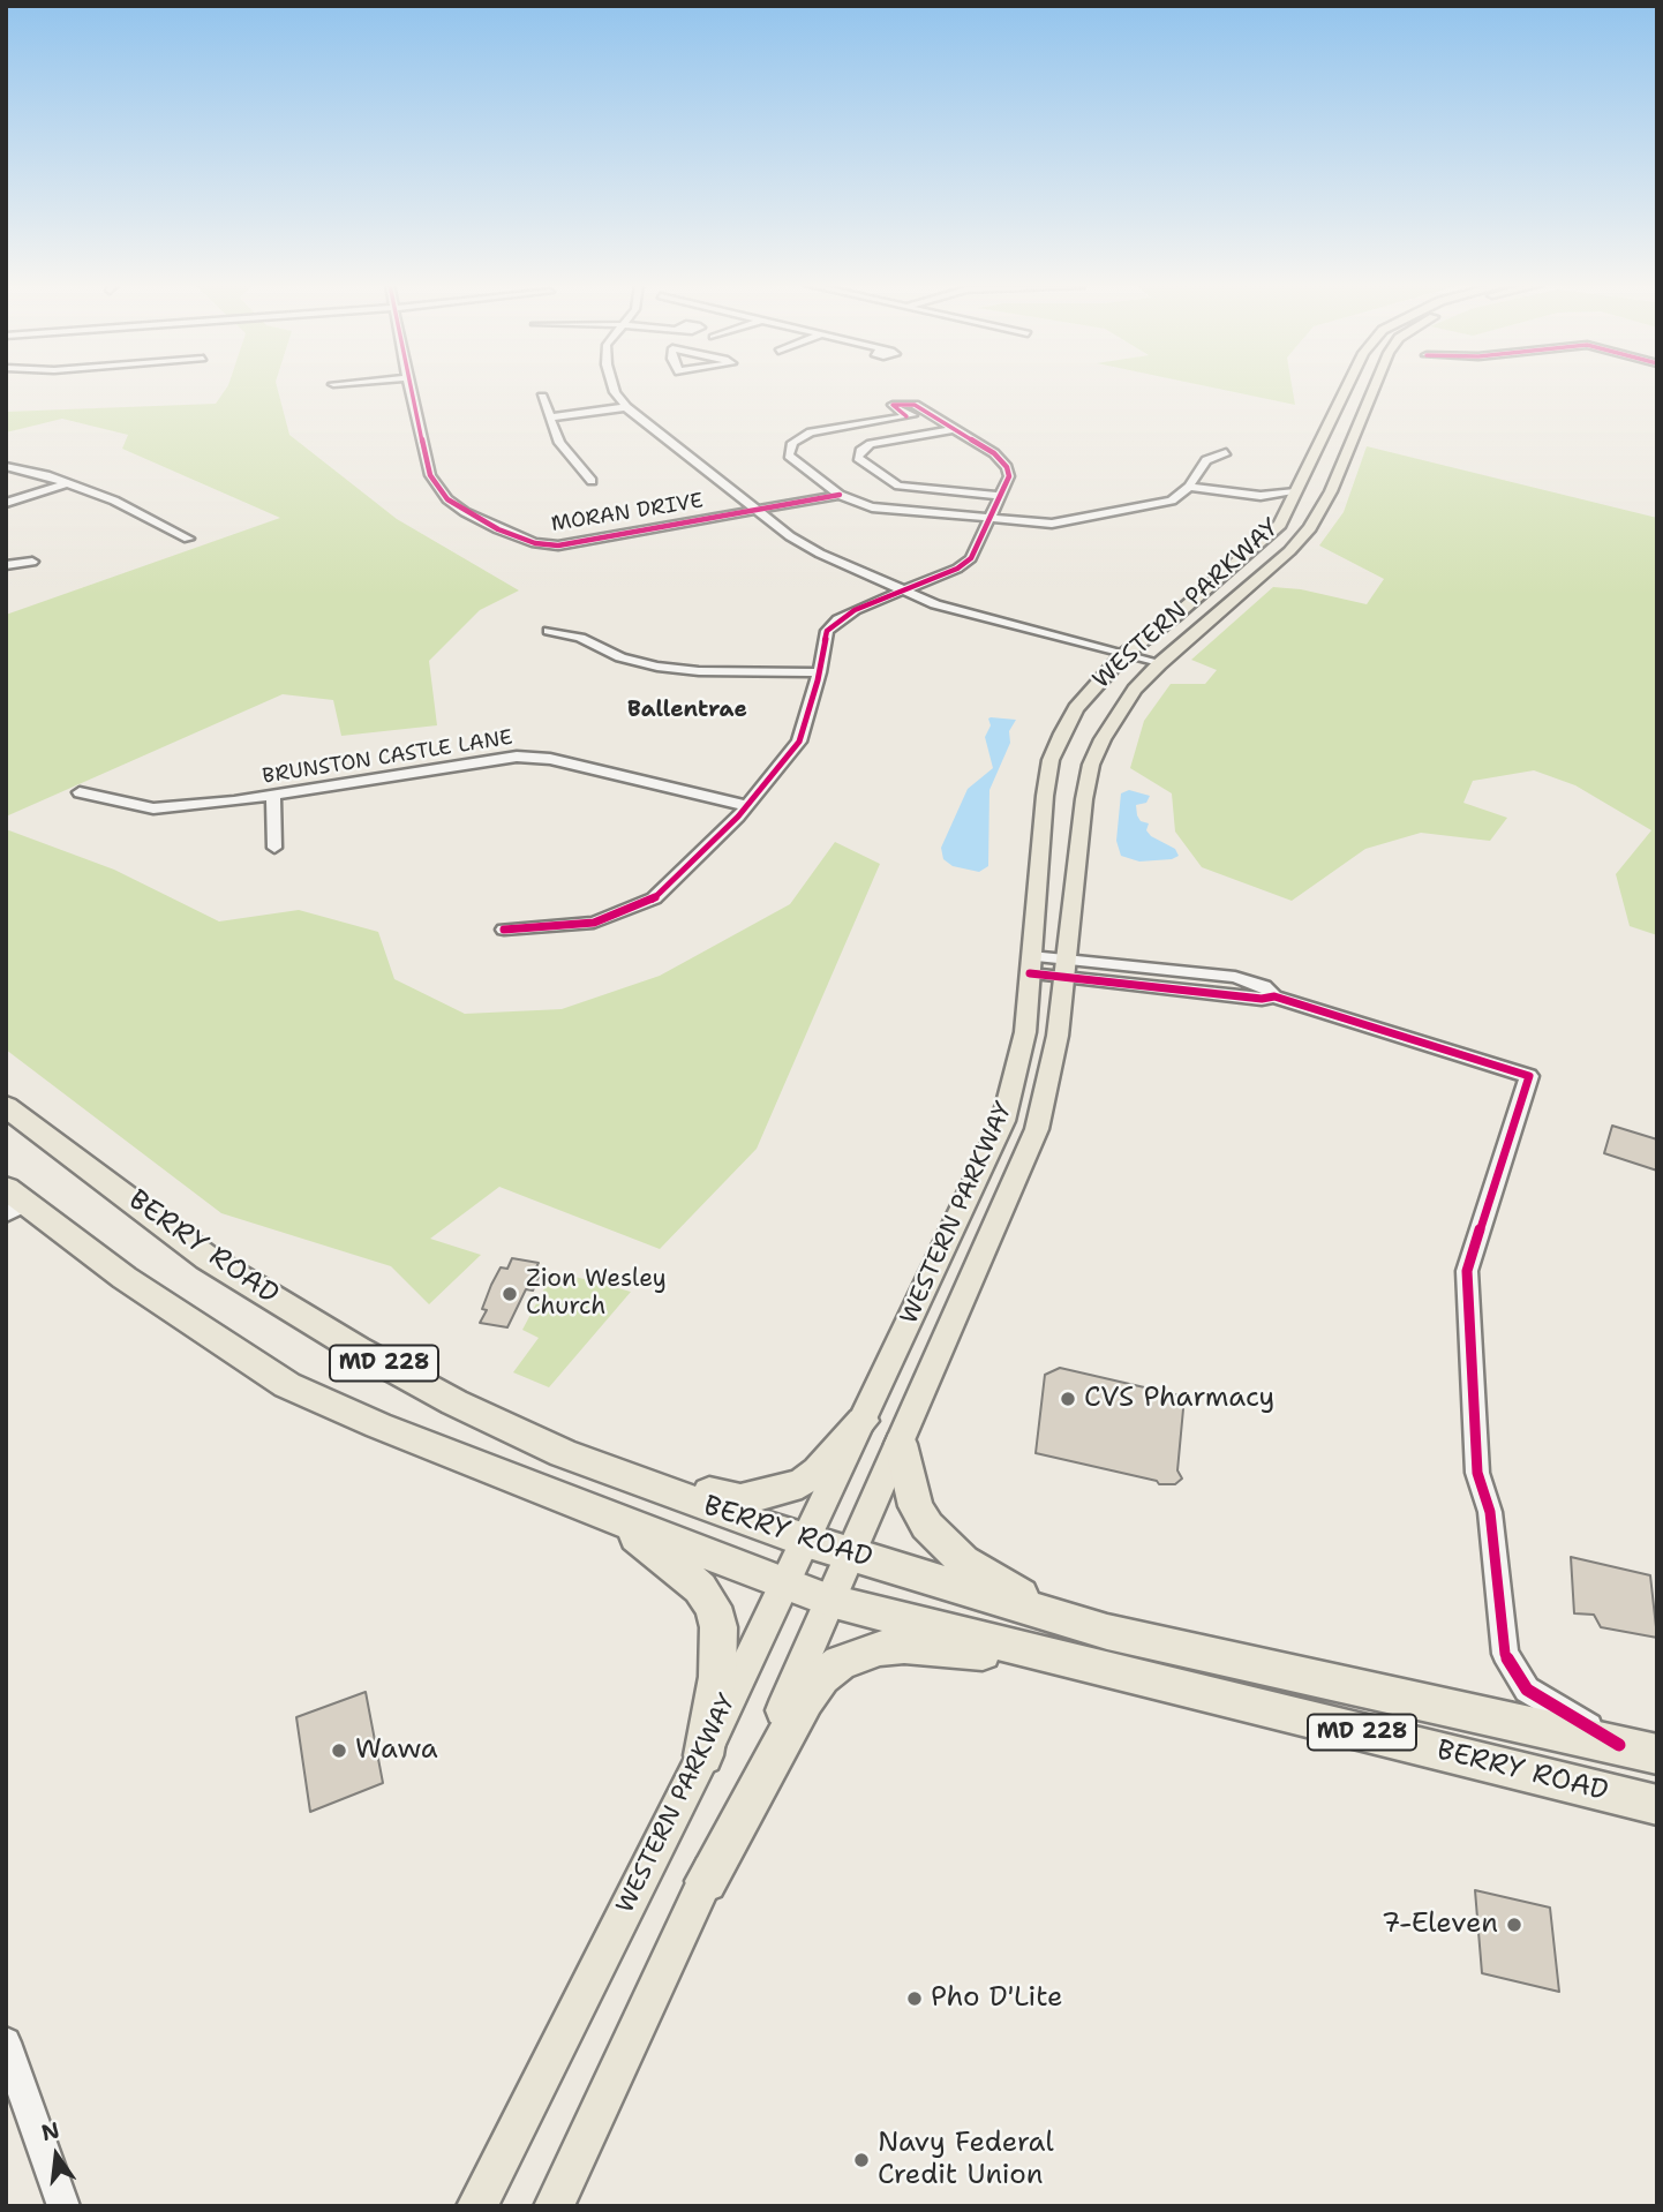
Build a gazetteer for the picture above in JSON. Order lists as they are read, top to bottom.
{
  "streets": {
    "highway": ["BERRY ROAD", "MD 228"],
    "main road": ["WESTERN PARKWAY"],
    "street": ["MORAN DRIVE", "BRUNSTON CASTLE LANE"]
  },
  "crossings": [
    ["WESTERN PARKWAY", "BERRY ROAD"]
  ],
  "districts": ["Ballentrae"],
  "places": [
    "Zion Wesley Church",
    "CVS Pharmacy",
    "Wawa",
    "7-Eleven",
    "Pho D'Lite",
    "Navy Federal Credit Union"
  ],
  "north": "top"
}
